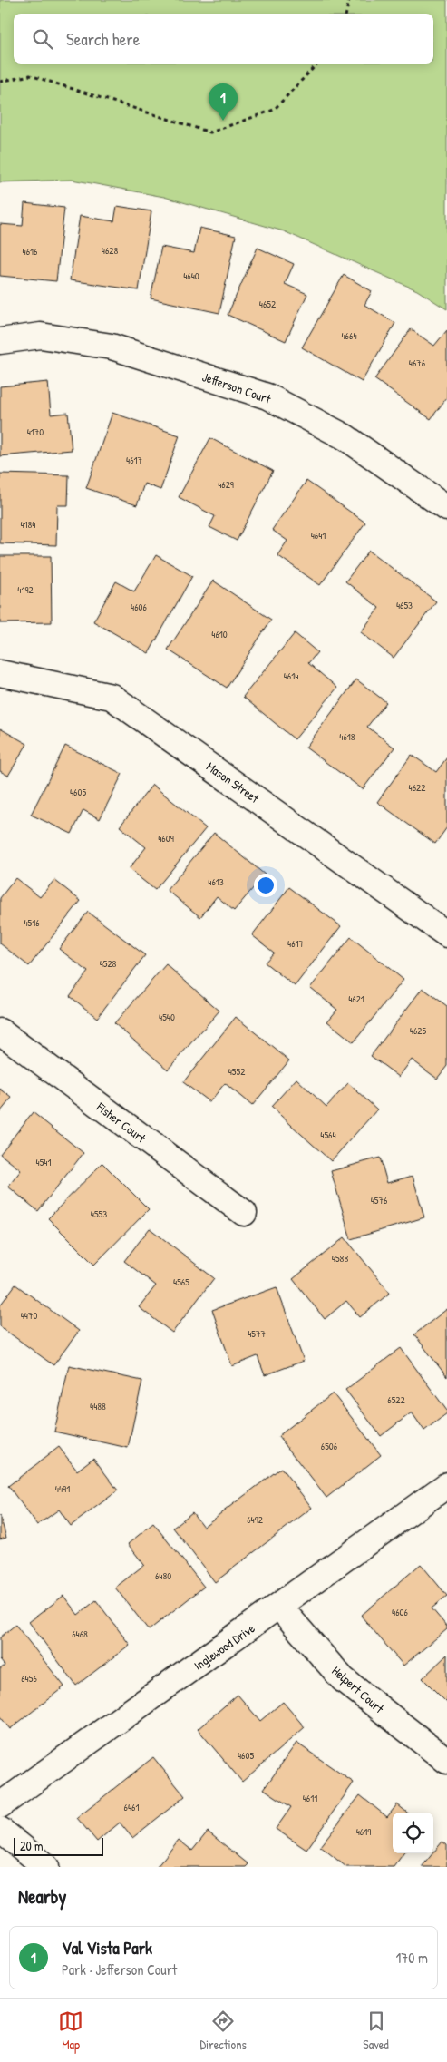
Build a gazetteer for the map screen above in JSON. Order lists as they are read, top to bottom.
{
  "streets": {
    "street": [
      "Jefferson Court",
      "Mason Street",
      "Fisher Court",
      "Inglewood Drive",
      "Helpert Court"
    ]
  },
  "crossings": [
    ["Inglewood Drive", "Helpert Court"]
  ],
  "house_numbers": [
    "4628",
    "4616",
    "4640",
    "4652",
    "4664",
    "4676",
    "4170",
    "4617",
    "4629",
    "4184",
    "4641",
    "4192",
    "4653",
    "4606",
    "4610",
    "4614",
    "4618",
    "4622",
    "4605",
    "4609",
    "4613",
    "4516",
    "4617",
    "4528",
    "4621",
    "4540",
    "4625",
    "4552",
    "4564",
    "4541",
    "4576",
    "4553",
    "4588",
    "4565",
    "4470",
    "4577",
    "6522",
    "4488",
    "6506",
    "4491",
    "6492",
    "6480",
    "4606",
    "6468",
    "6456",
    "4605",
    "4611",
    "6461",
    "4619"
  ],
  "scale_bar": "20 m",
  "page": {
    "search": "Search here",
    "pins": "1",
    "scale": "20 m",
    "heading": "Nearby",
    "list": [
      {
        "mark": "1",
        "name": "Val Vista Park",
        "note": "Park · Jefferson Court",
        "value": "170 m"
      }
    ],
    "nav": ["Map", "Directions", "Saved"]
  }
}
